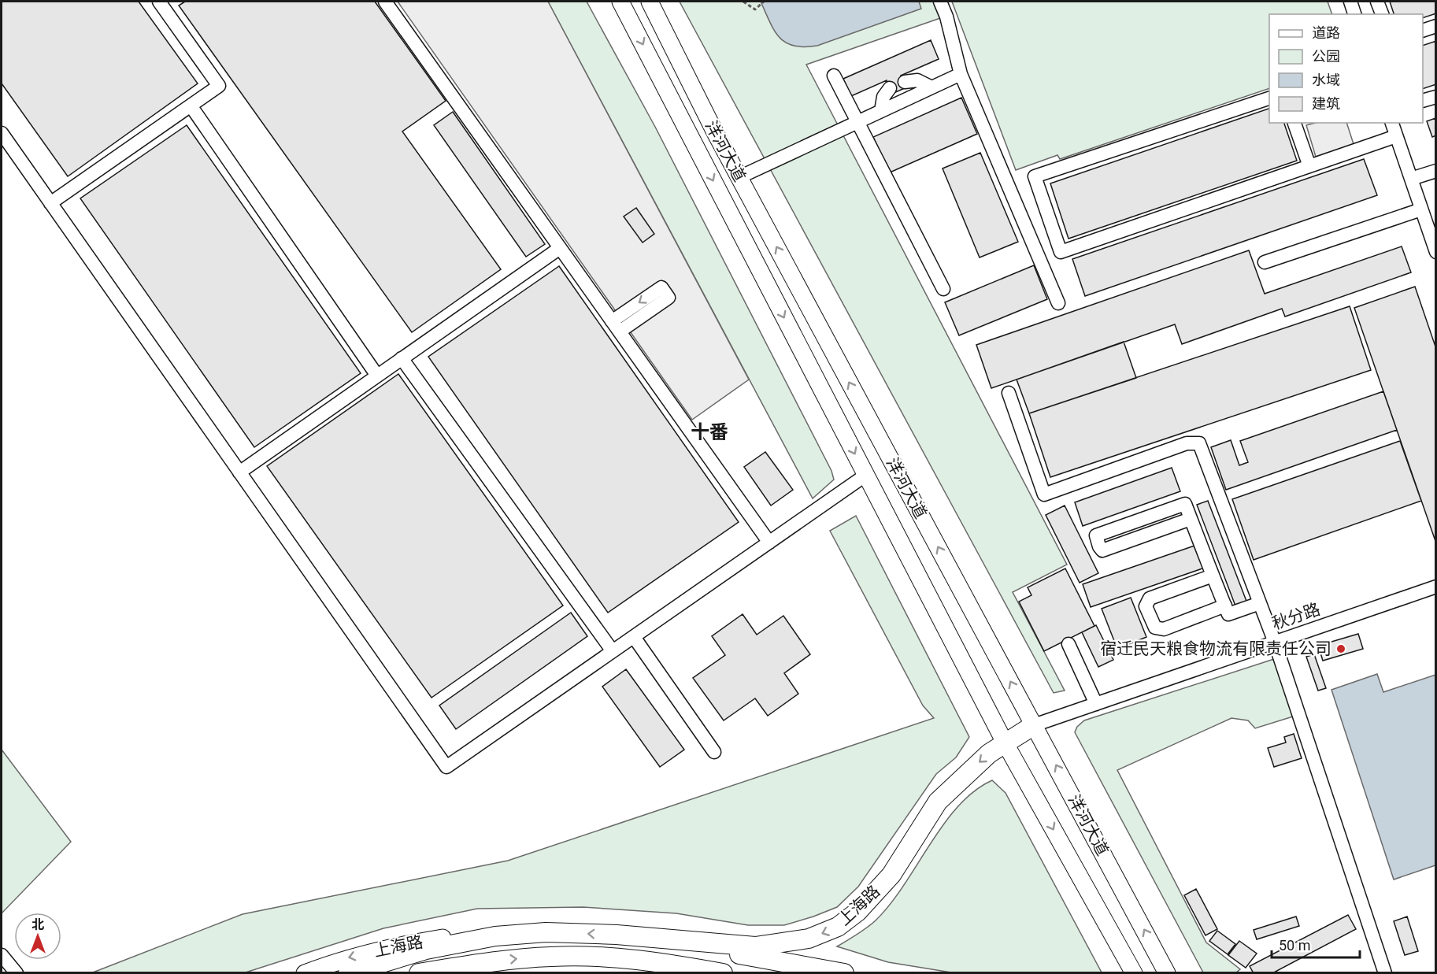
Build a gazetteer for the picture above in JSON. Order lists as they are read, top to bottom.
{
  "streets": {
    "highway": ["上海路"],
    "main road": ["洋河大道"],
    "street": ["秋分路"]
  },
  "crossings": [
    ["洋河大道", "秋分路"],
    ["洋河大道", "上海路"],
    ["秋分路", "上海路"]
  ],
  "districts": ["十番"],
  "places": ["宿迁民天粮食物流有限责任公司"],
  "legend": [
    "道路",
    "公园",
    "水域",
    "建筑"
  ],
  "scale_bar": "50 m",
  "north": "top"
}
